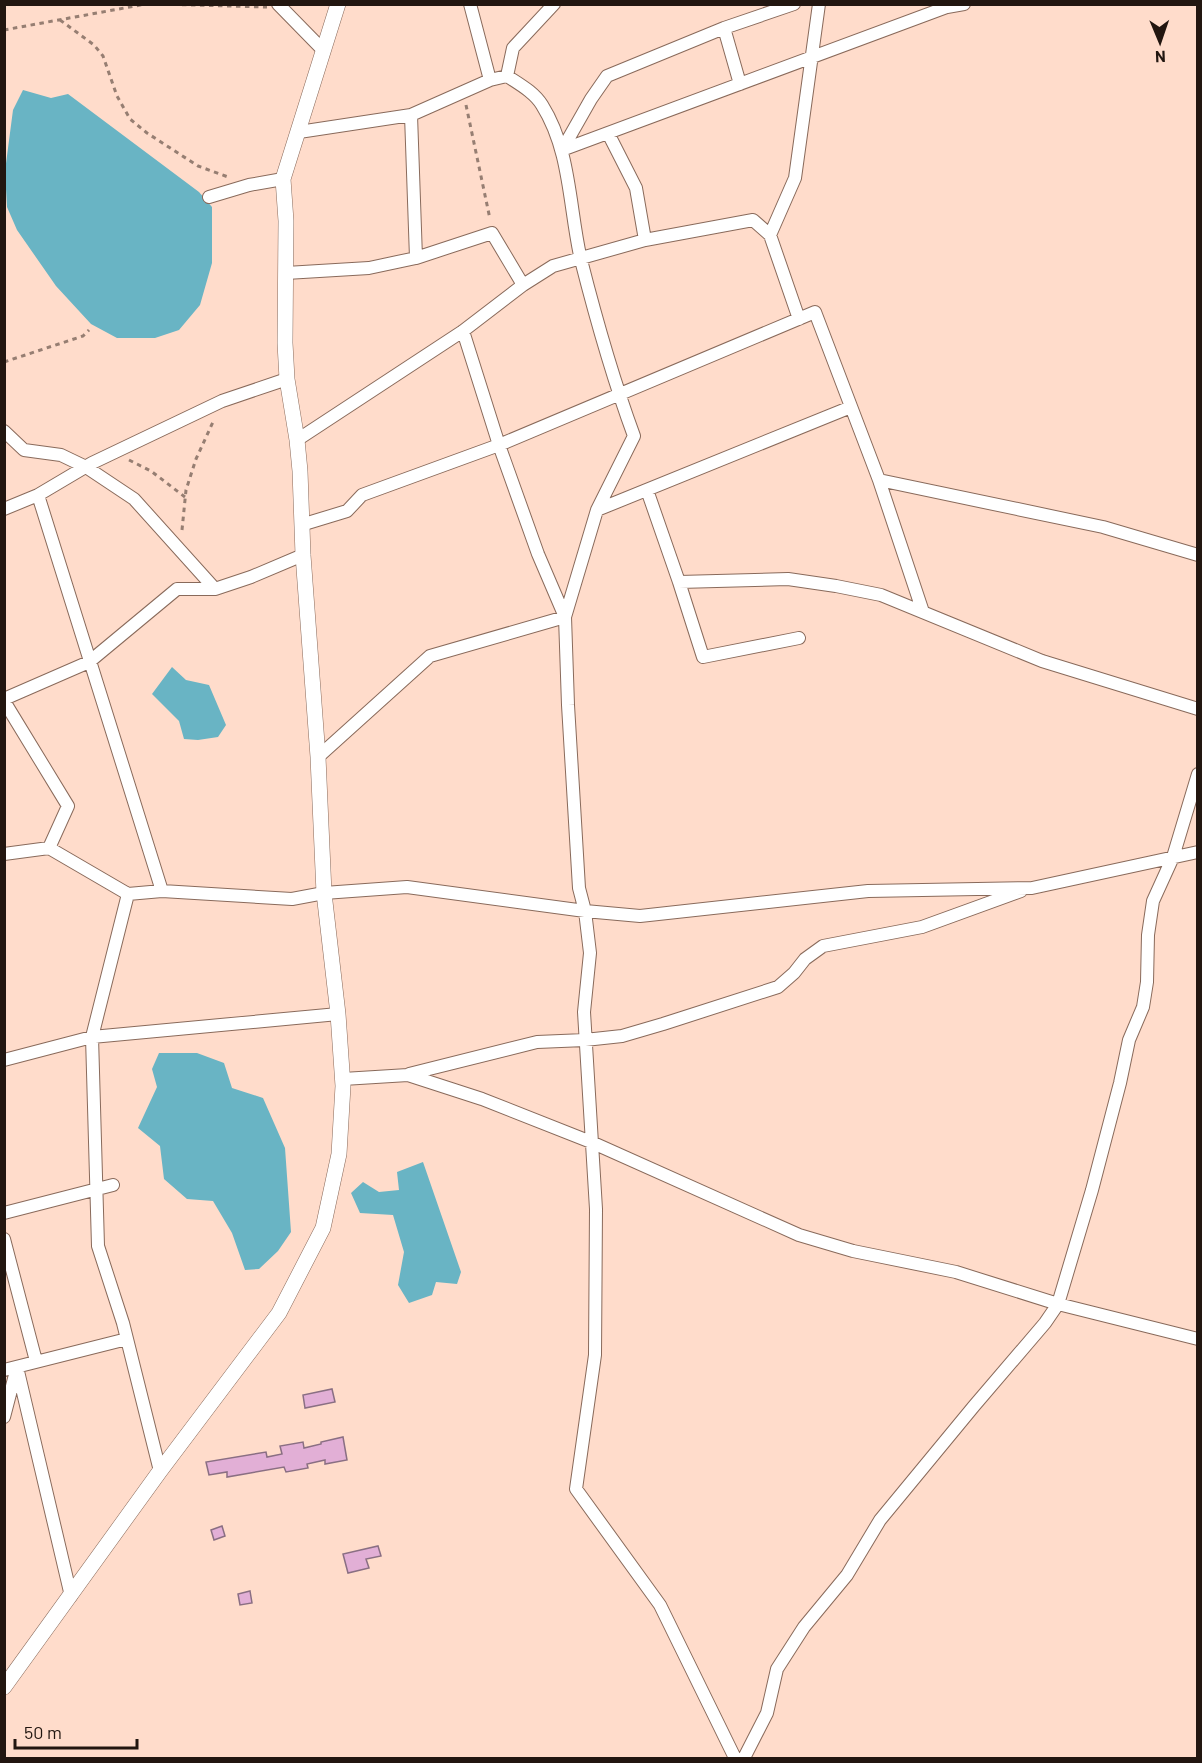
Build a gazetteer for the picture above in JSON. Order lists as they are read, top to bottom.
{
  "scale_bar": "50 m",
  "north": "bottom"
}
